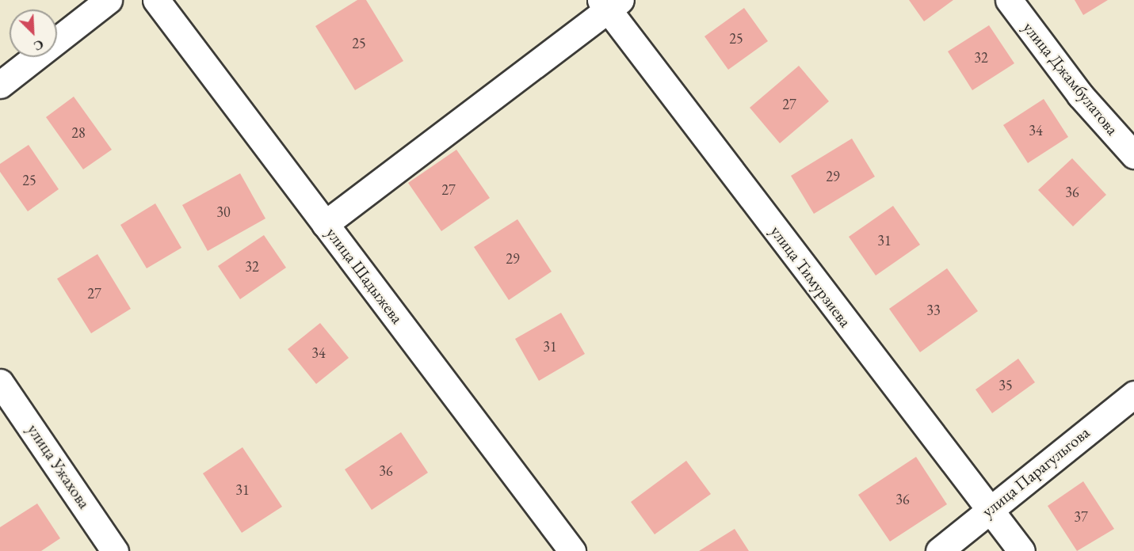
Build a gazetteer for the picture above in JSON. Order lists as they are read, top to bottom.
{
  "streets": {
    "street": [
      "улица Джамбулатова",
      "улица Шадыжева",
      "улица Тимурзиева",
      "улица Ужахова",
      "улица Парагульгова"
    ]
  },
  "crossings": [
    ["улица Тимурзиева", "улица Парагульгова"]
  ],
  "house_numbers": [
    "25",
    "25",
    "32",
    "27",
    "34",
    "28",
    "29",
    "25",
    "27",
    "36",
    "30",
    "31",
    "29",
    "32",
    "27",
    "33",
    "31",
    "34",
    "35",
    "36",
    "31",
    "36",
    "37"
  ],
  "north": "bottom right"
}
